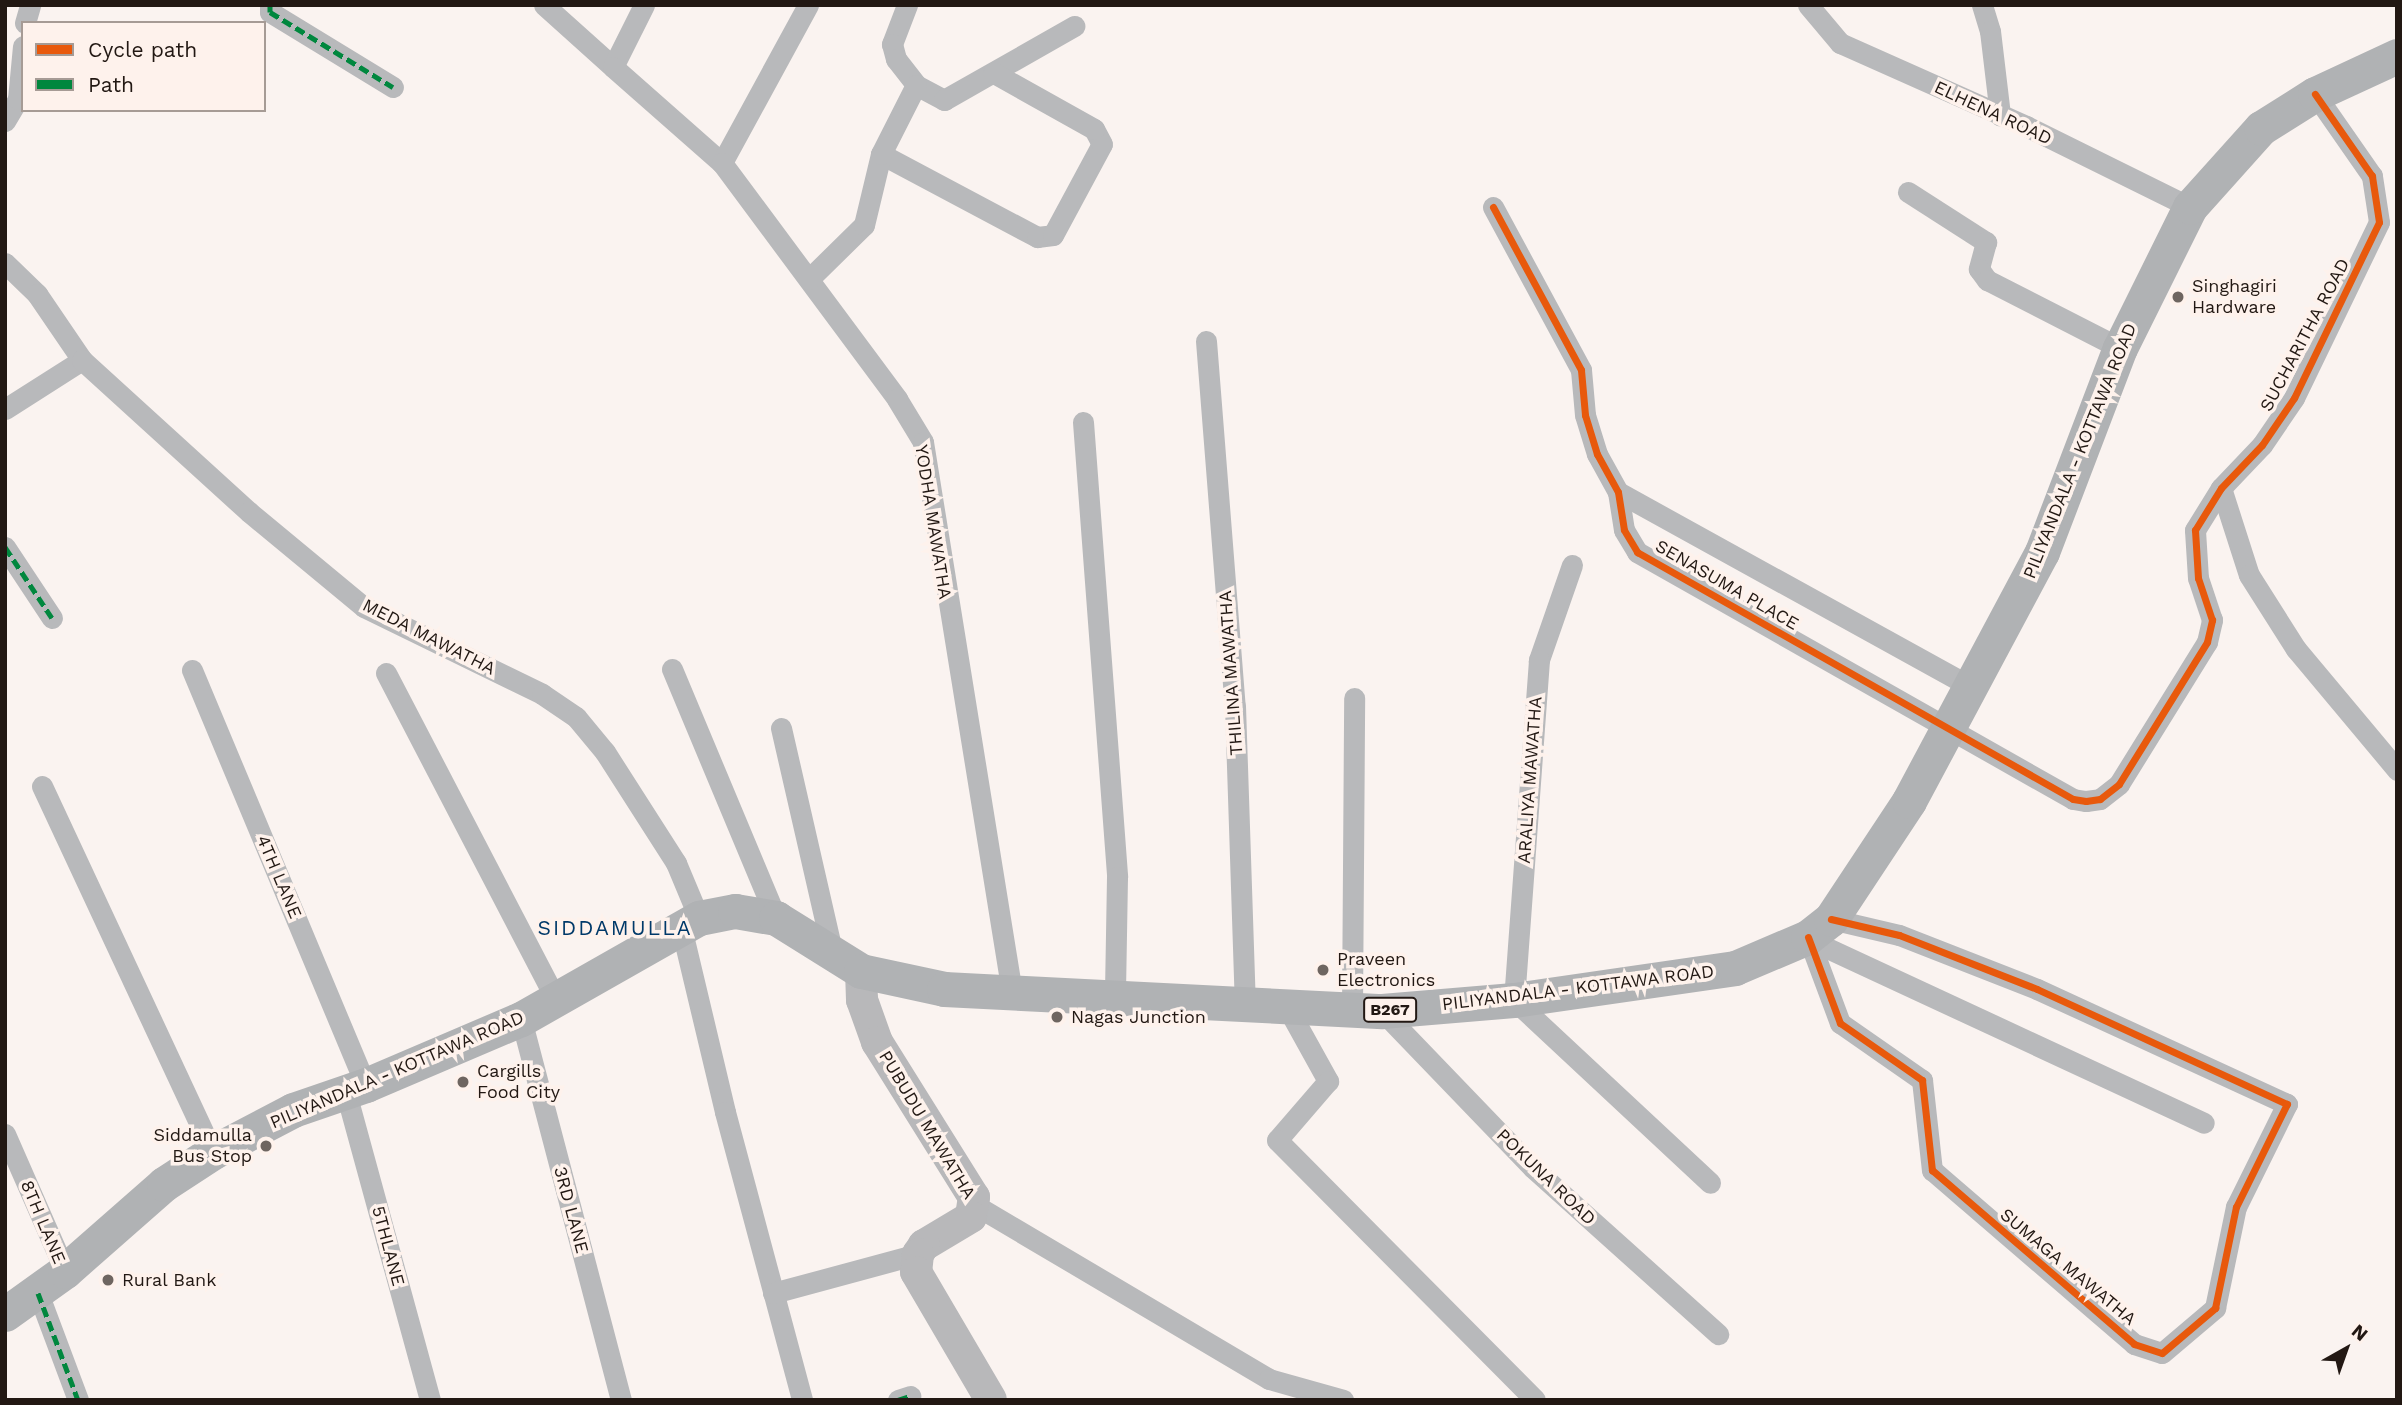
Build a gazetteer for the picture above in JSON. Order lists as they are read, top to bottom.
{
  "streets": {
    "main road": ["PILIYANDALA - KOTTAWA ROAD", "B267"],
    "street": [
      "ELHENA ROAD",
      "SUCHARITHA ROAD",
      "YODHA MAWATHA",
      "SENASUMA PLACE",
      "MEDA MAWATHA",
      "THILINA MAWATHA",
      "ARALIYA MAWATHA",
      "4TH LANE",
      "PUBUDU MAWATHA",
      "POKUNA ROAD",
      "3RD LANE",
      "8TH LANE",
      "5THLANE",
      "SUMAGA MAWATHA"
    ]
  },
  "crossings": [
    ["ELHENA ROAD", "PILIYANDALA - KOTTAWA ROAD"],
    ["SUCHARITHA ROAD", "PILIYANDALA - KOTTAWA ROAD"],
    ["SUCHARITHA ROAD", "SENASUMA PLACE"],
    ["PILIYANDALA - KOTTAWA ROAD", "YODHA MAWATHA"],
    ["PILIYANDALA - KOTTAWA ROAD", "SENASUMA PLACE"],
    ["PILIYANDALA - KOTTAWA ROAD", "MEDA MAWATHA"],
    ["PILIYANDALA - KOTTAWA ROAD", "THILINA MAWATHA"],
    ["PILIYANDALA - KOTTAWA ROAD", "ARALIYA MAWATHA"],
    ["PILIYANDALA - KOTTAWA ROAD", "4TH LANE"],
    ["PILIYANDALA - KOTTAWA ROAD", "PUBUDU MAWATHA"],
    ["PILIYANDALA - KOTTAWA ROAD", "POKUNA ROAD"],
    ["PILIYANDALA - KOTTAWA ROAD", "3RD LANE"],
    ["PILIYANDALA - KOTTAWA ROAD", "8TH LANE"],
    ["PILIYANDALA - KOTTAWA ROAD", "5THLANE"],
    ["PILIYANDALA - KOTTAWA ROAD", "SUMAGA MAWATHA"],
    ["4TH LANE", "5THLANE"]
  ],
  "districts": ["SIDDAMULLA"],
  "places": [
    "Singhagiri Hardware",
    "Praveen Electronics",
    "Nagas Junction",
    "Cargills Food City",
    "Siddamulla Bus Stop",
    "Rural Bank"
  ],
  "legend": ["Cycle path", "Path"],
  "north": "top right"
}
